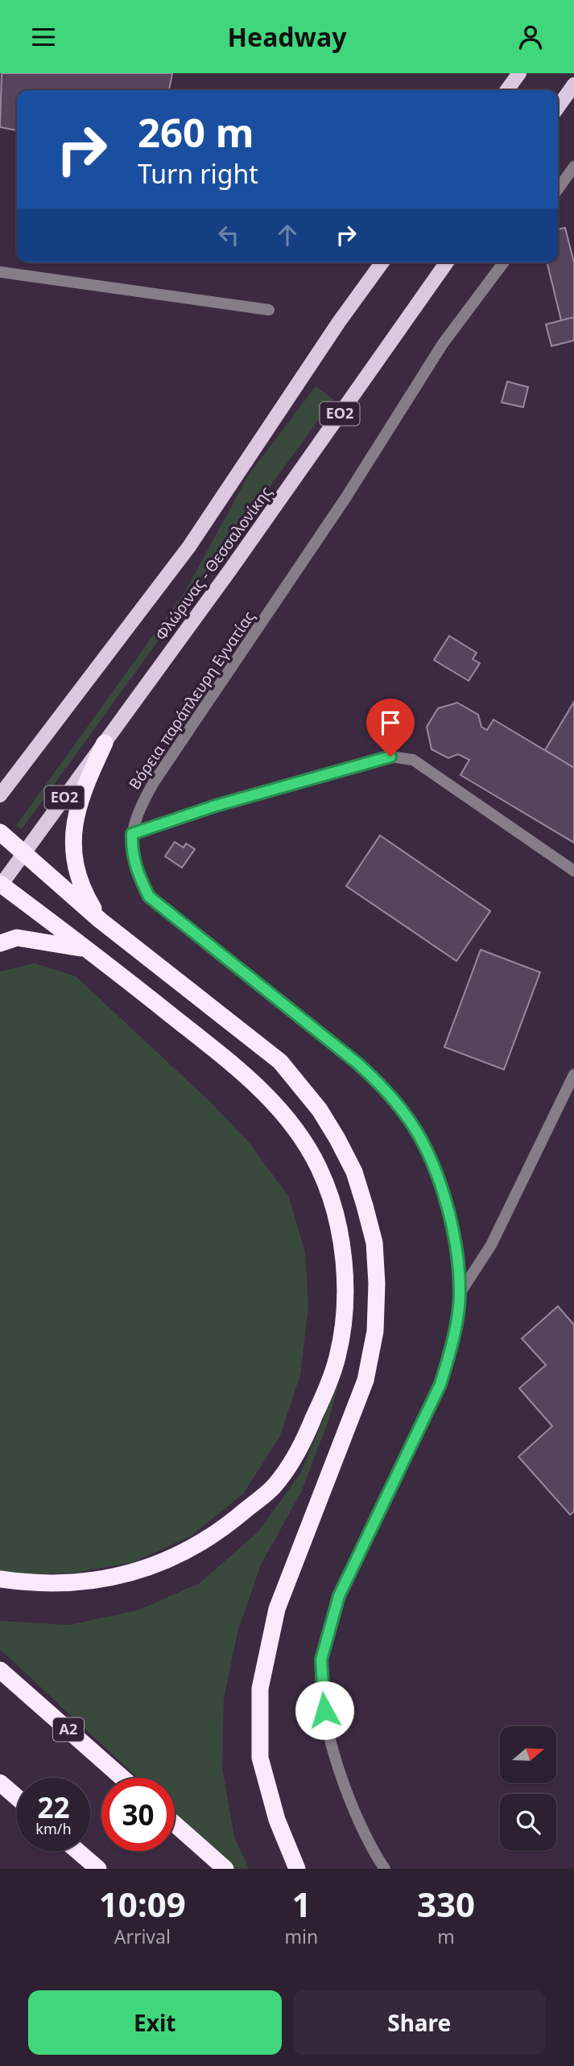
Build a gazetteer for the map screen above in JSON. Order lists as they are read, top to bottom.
{
  "streets": {
    "highway": ["Α2"],
    "main road": ["ΕΟ2", "Φλώρινας - Θεσσαλονίκης"],
    "street": ["Βόρεια παράπλευρη Εγνατίας"]
  },
  "north": "right",
  "page": {
    "header": "Headway",
    "turn": ["260 m", "Turn right"],
    "speed": "22 km/h",
    "limit": "30",
    "eta": [
      "10:09",
      "Arrival",
      "1",
      "min",
      "330",
      "m"
    ],
    "buttons": ["Exit", "Share"]
  }
}
